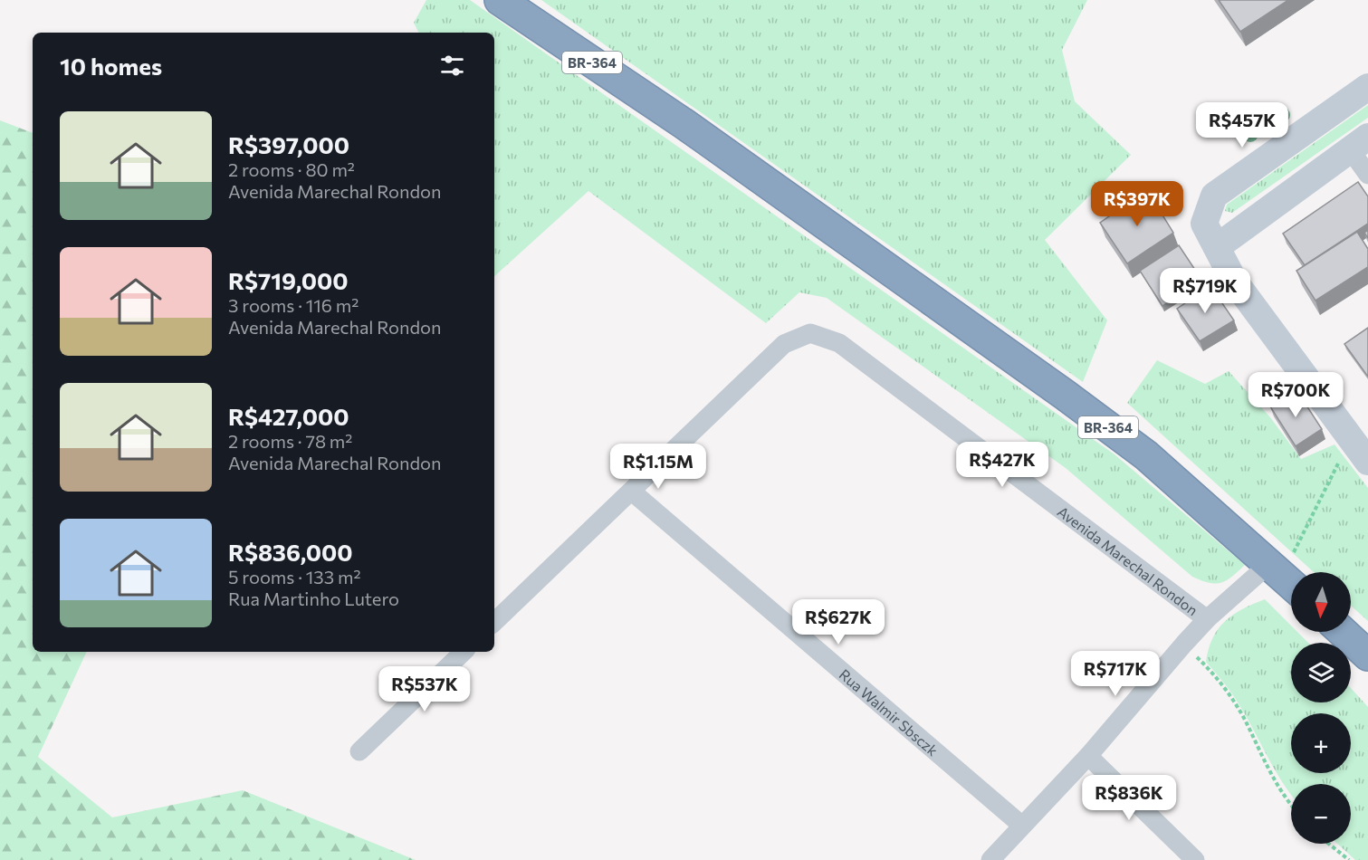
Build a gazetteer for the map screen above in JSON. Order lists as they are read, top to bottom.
{
  "streets": {
    "highway": ["BR-364"],
    "street": ["Avenida Marechal Rondon", "Rua Walmir Sbsczk"]
  },
  "crossings": [
    ["Avenida Marechal Rondon", "Rua Walmir Sbsczk"]
  ],
  "north": "bottom",
  "page": {
    "heading": "10 homes",
    "list": [
      {
        "name": "R$397,000",
        "note": "2 rooms · 80 m² · Avenida Marechal Rondon"
      },
      {
        "name": "R$719,000",
        "note": "3 rooms · 116 m² · Avenida Marechal Rondon"
      },
      {
        "name": "R$427,000",
        "note": "2 rooms · 78 m² · Avenida Marechal Rondon"
      },
      {
        "name": "R$836,000",
        "note": "5 rooms · 133 m² · Rua Martinho Lutero"
      }
    ],
    "price": [
      "R$457K",
      "R$397K",
      "R$719K",
      "R$700K",
      "R$427K",
      "R$1.15M",
      "R$627K",
      "R$717K",
      "R$537K",
      "R$836K"
    ],
    "map_buttons": ["+", "−"]
  }
}
